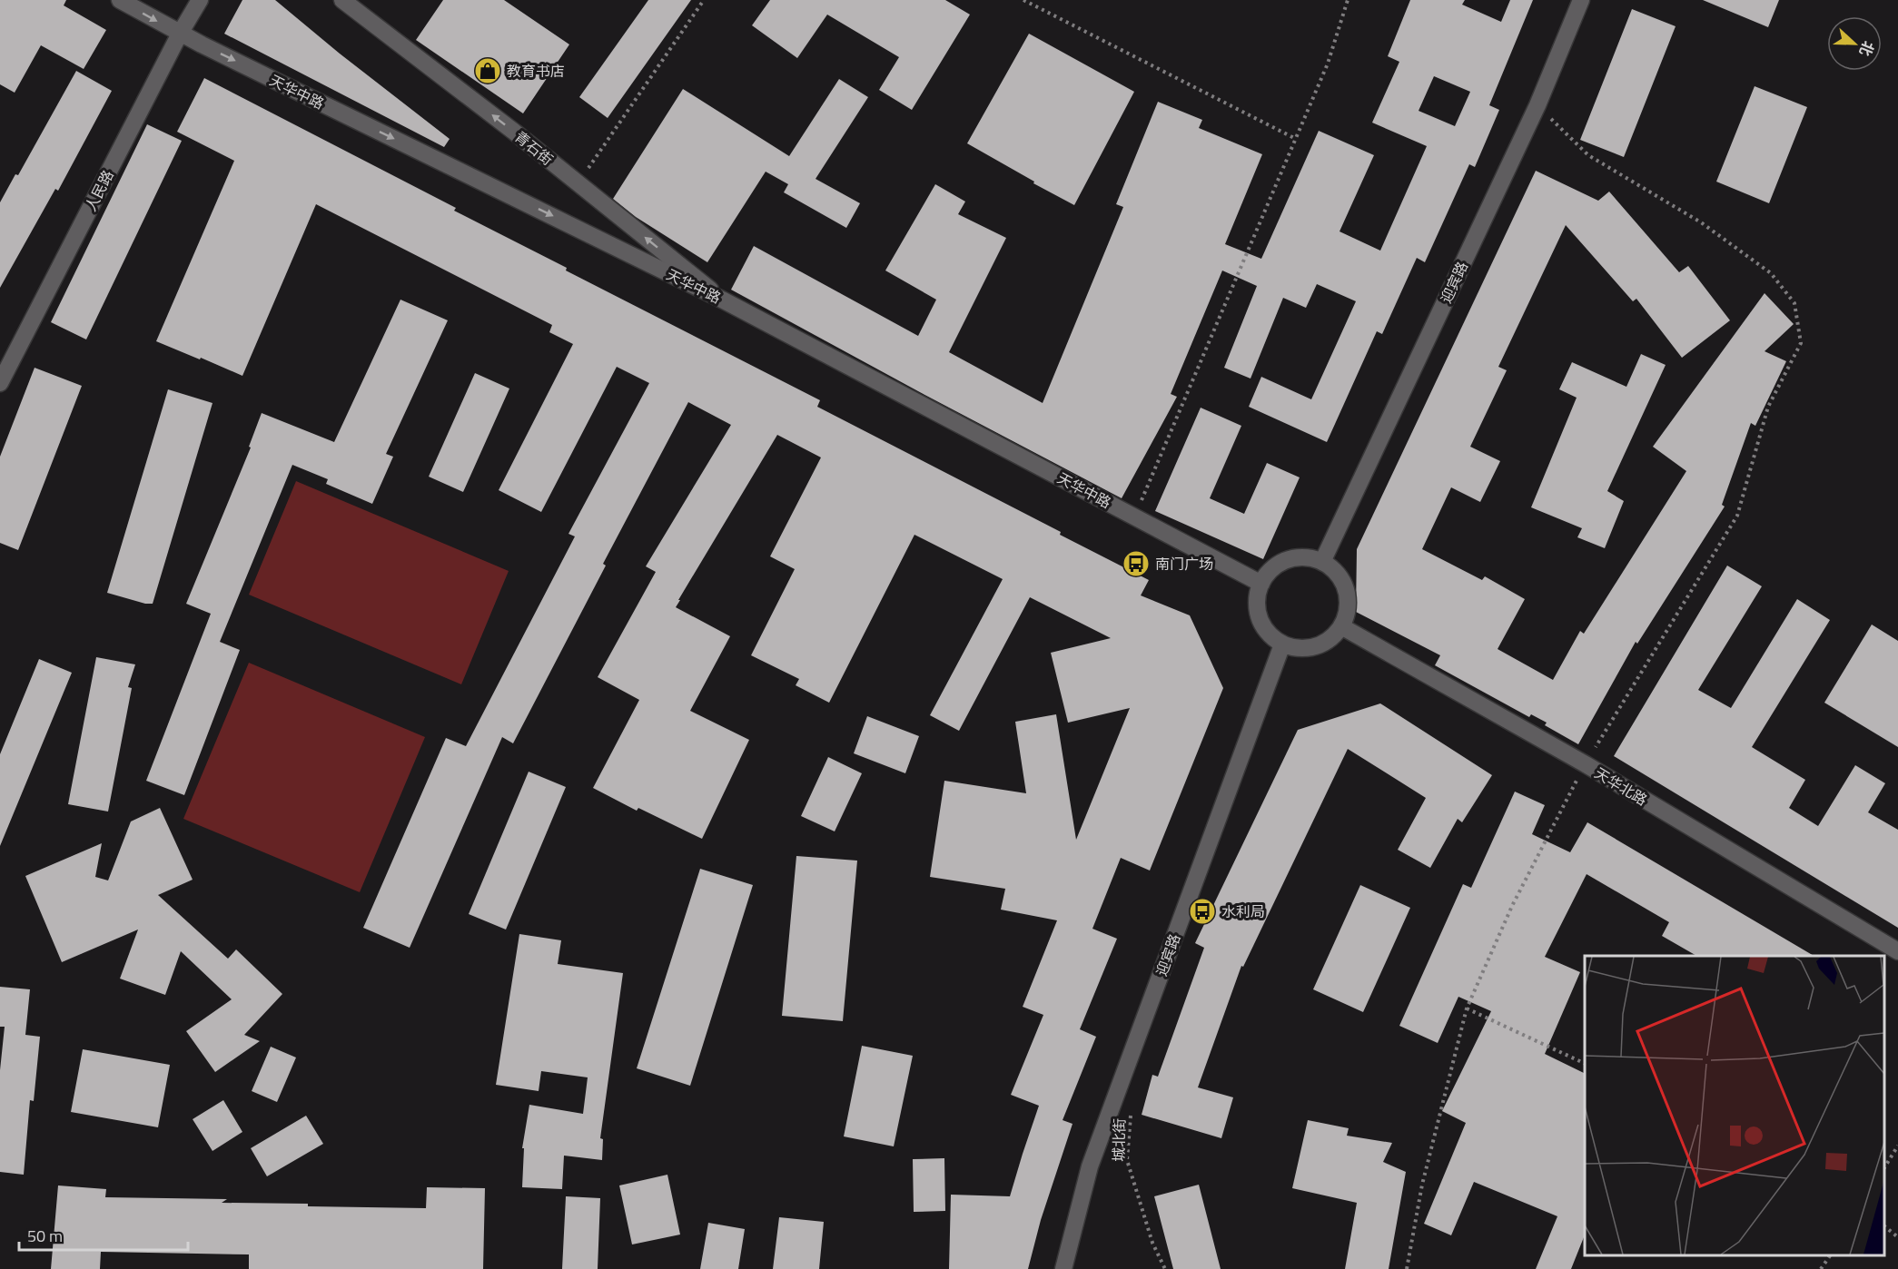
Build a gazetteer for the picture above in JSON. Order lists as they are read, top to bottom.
{
  "streets": {
    "street": [
      "天华中路",
      "青石街",
      "人民路",
      "迎宾路",
      "天华北路"
    ],
    "path": ["城北街"]
  },
  "crossings": [
    ["天华中路", "青石街"],
    ["天华中路", "人民路"],
    ["天华中路", "迎宾路"],
    ["天华中路", "天华北路"],
    ["迎宾路", "天华北路"]
  ],
  "one_way": ["天华中路", "青石街"],
  "places": {
    "shop": ["教育书店"],
    "bus stop": ["南门广场", "水利局"]
  },
  "scale_bar": "50 m",
  "north": "right"
}
